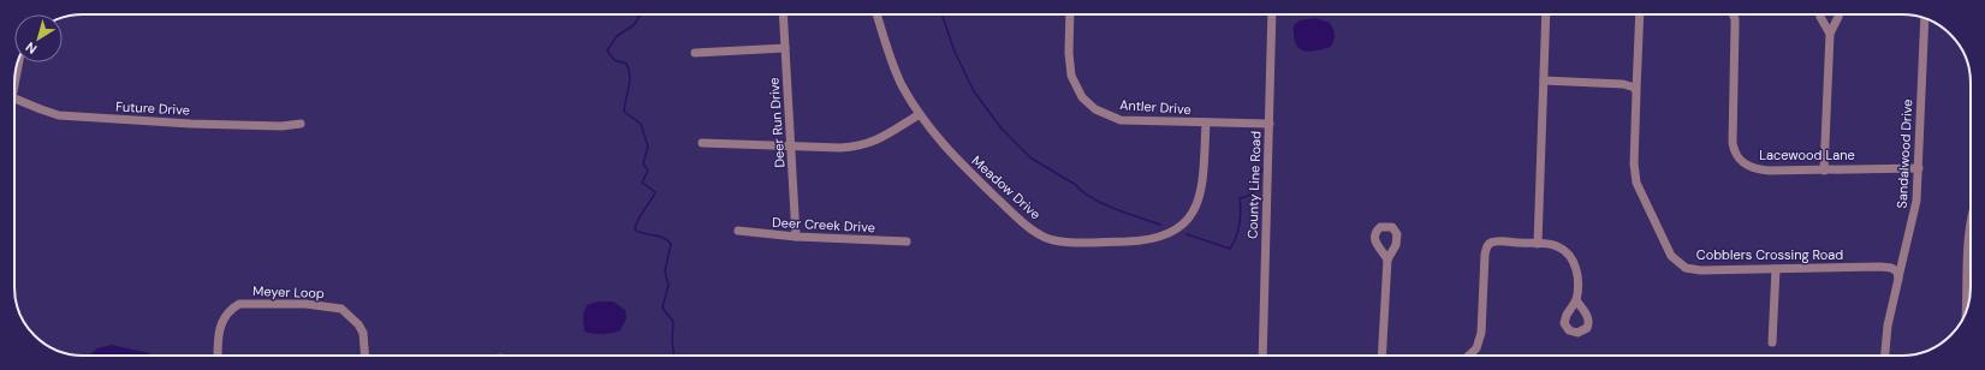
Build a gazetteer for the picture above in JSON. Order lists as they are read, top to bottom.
{
  "streets": {
    "street": [
      "Antler Drive",
      "Future Drive",
      "Deer Run Drive",
      "Sandalwood Drive",
      "Lacewood Lane",
      "County Line Road",
      "Meadow Drive",
      "Deer Creek Drive",
      "Cobblers Crossing Road",
      "Meyer Loop"
    ]
  },
  "crossings": [
    ["Antler Drive", "County Line Road"],
    ["Antler Drive", "Meadow Drive"],
    ["Deer Run Drive", "Deer Creek Drive"],
    ["Sandalwood Drive", "Lacewood Lane"],
    ["Sandalwood Drive", "Cobblers Crossing Road"]
  ],
  "north": "bottom left"
}
